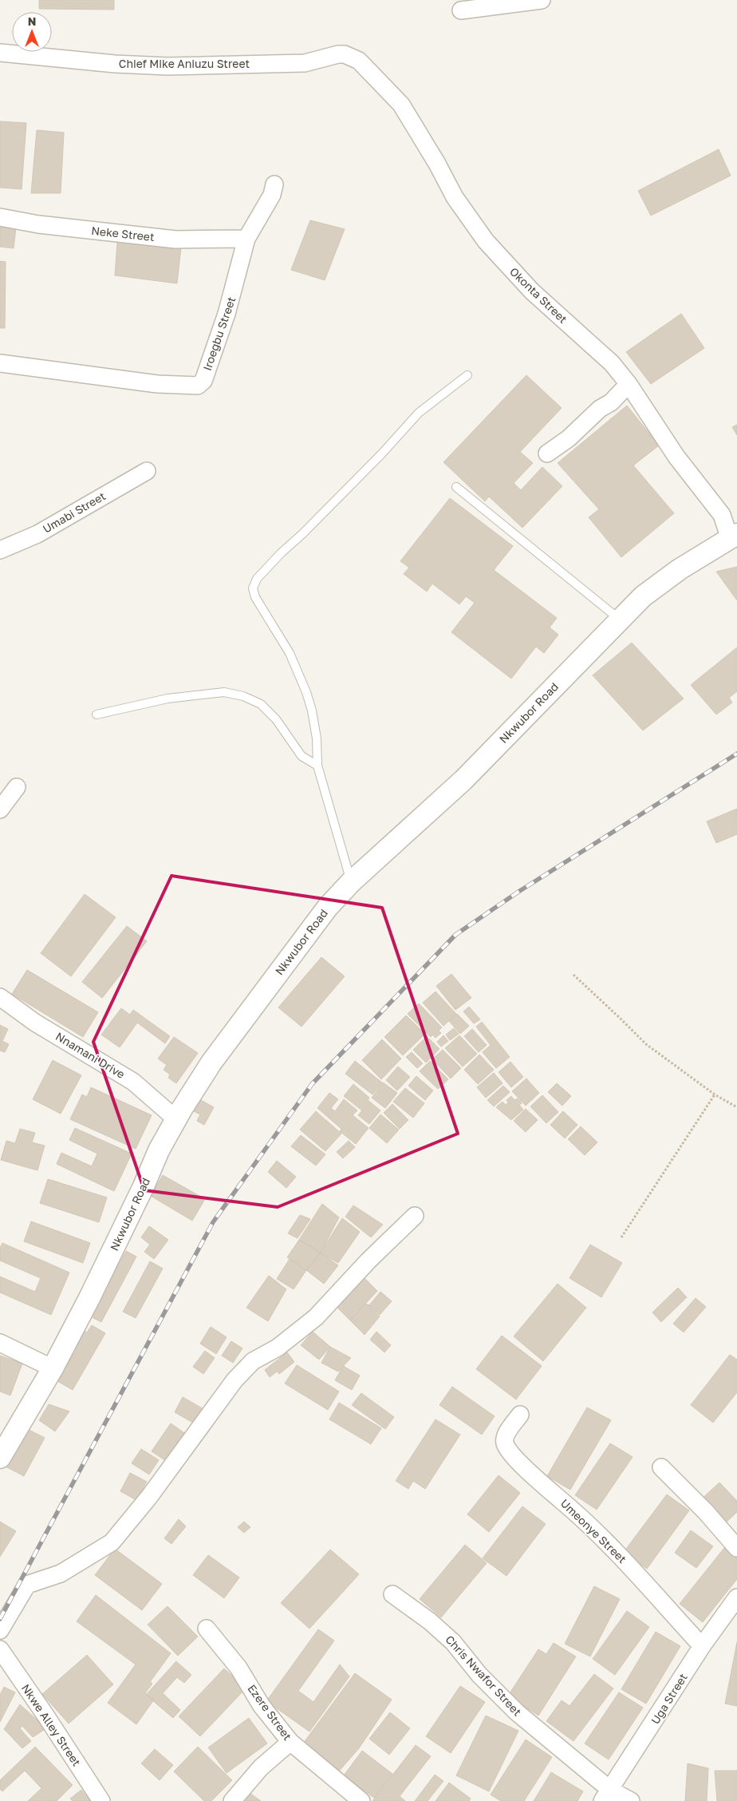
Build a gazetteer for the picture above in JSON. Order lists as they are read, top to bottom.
{
  "streets": {
    "street": [
      "Chief Mike Aniuzu Street",
      "Neke Street",
      "Okonta Street",
      "Iroegbu Street",
      "Umabi Street",
      "Nkwubor Road",
      "Nnamani Drive",
      "Umeonye Street",
      "Chris Nwafor Street",
      "Uga Street",
      "Ezere Street",
      "Nkwe Alley Street"
    ]
  },
  "crossings": [
    ["Chief Mike Aniuzu Street", "Okonta Street"],
    ["Neke Street", "Iroegbu Street"],
    ["Okonta Street", "Nkwubor Road"],
    ["Nkwubor Road", "Nnamani Drive"],
    ["Umeonye Street", "Uga Street"],
    ["Chris Nwafor Street", "Uga Street"]
  ],
  "north": "top"
}
